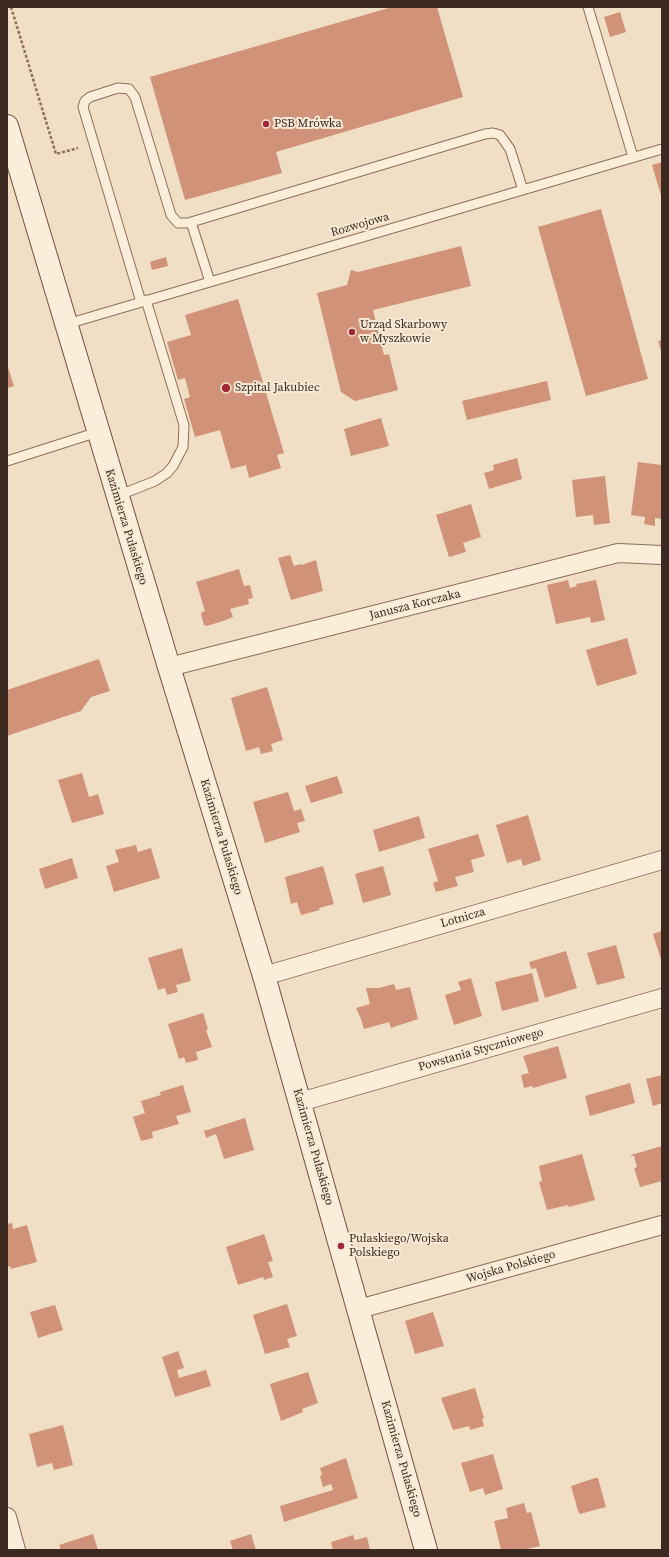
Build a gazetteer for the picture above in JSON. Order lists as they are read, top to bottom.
{
  "streets": {
    "main road": ["Kazimierza Pułaskiego"],
    "street": [
      "Janusza Korczaka",
      "Lotnicza",
      "Powstania Styczniowego",
      "Wojska Polskiego"
    ],
    "lane": ["Rozwojowa"]
  },
  "crossings": [
    ["Rozwojowa", "Kazimierza Pułaskiego"],
    ["Kazimierza Pułaskiego", "Janusza Korczaka"],
    ["Kazimierza Pułaskiego", "Lotnicza"],
    ["Kazimierza Pułaskiego", "Powstania Styczniowego"],
    ["Kazimierza Pułaskiego", "Wojska Polskiego"]
  ],
  "places": [
    "PSB Mrówka",
    "Urząd Skarbowy w Myszkowie",
    "Szpital Jakubiec",
    "Pułaskiego/Wojska Polskiego"
  ]
}
